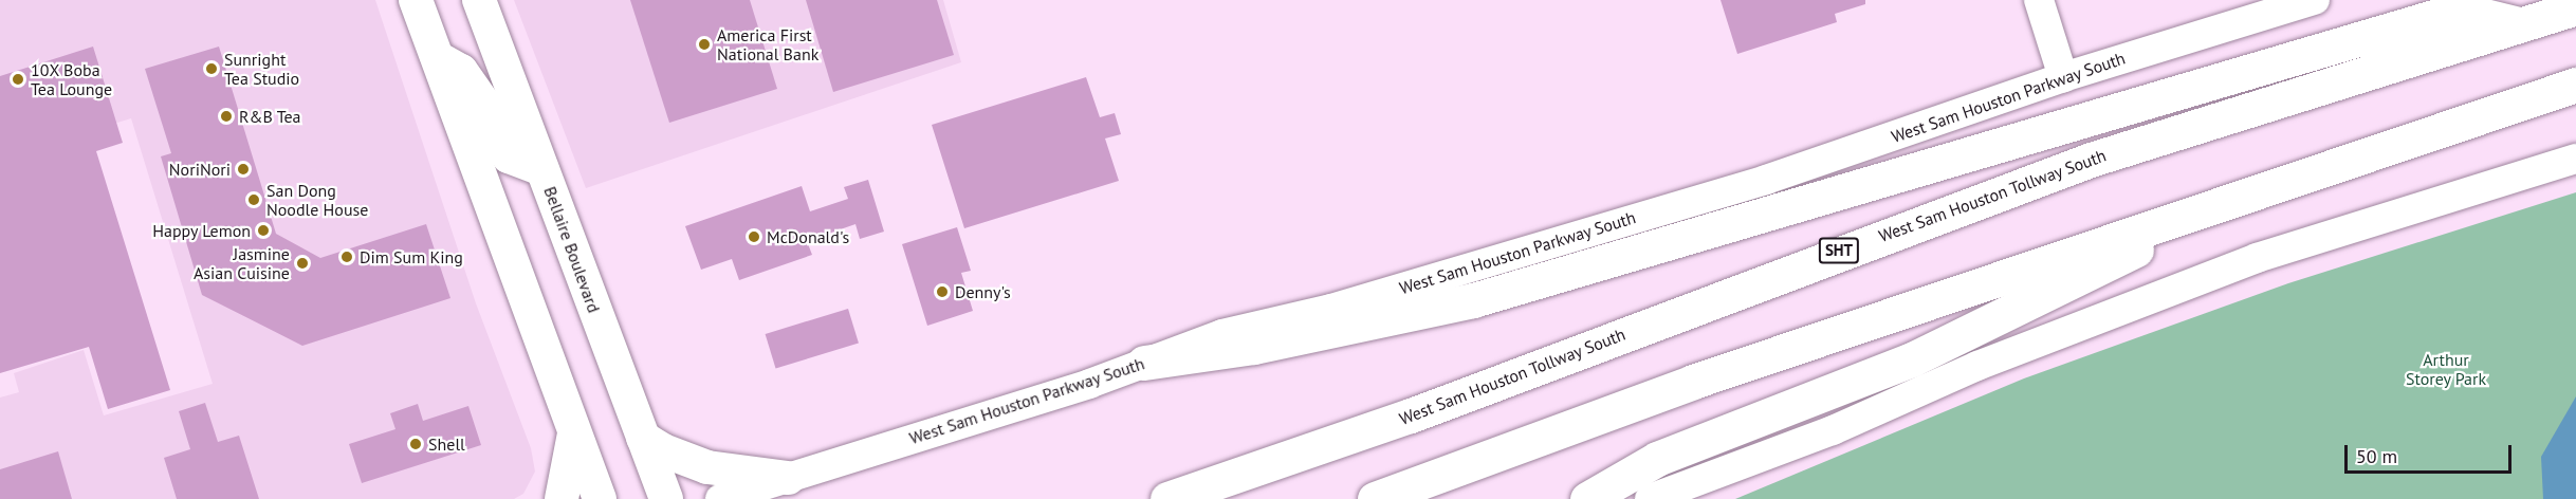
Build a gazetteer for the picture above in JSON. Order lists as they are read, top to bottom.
{
  "streets": {
    "highway": ["West Sam Houston Tollway South", "SHT"],
    "main road": ["West Sam Houston Parkway South", "Bellaire Boulevard"]
  },
  "parks": ["Arthur Storey Park"],
  "places": [
    "America First National Bank",
    "Sunright Tea Studio",
    "10X Boba Tea Lounge",
    "R&B Tea",
    "NoriNori",
    "San Dong Noodle House",
    "Happy Lemon",
    "McDonald's",
    "Dim Sum King",
    "Jasmine Asian Cuisine",
    "Denny's",
    "Shell"
  ],
  "scale_bar": "50 m"
}
